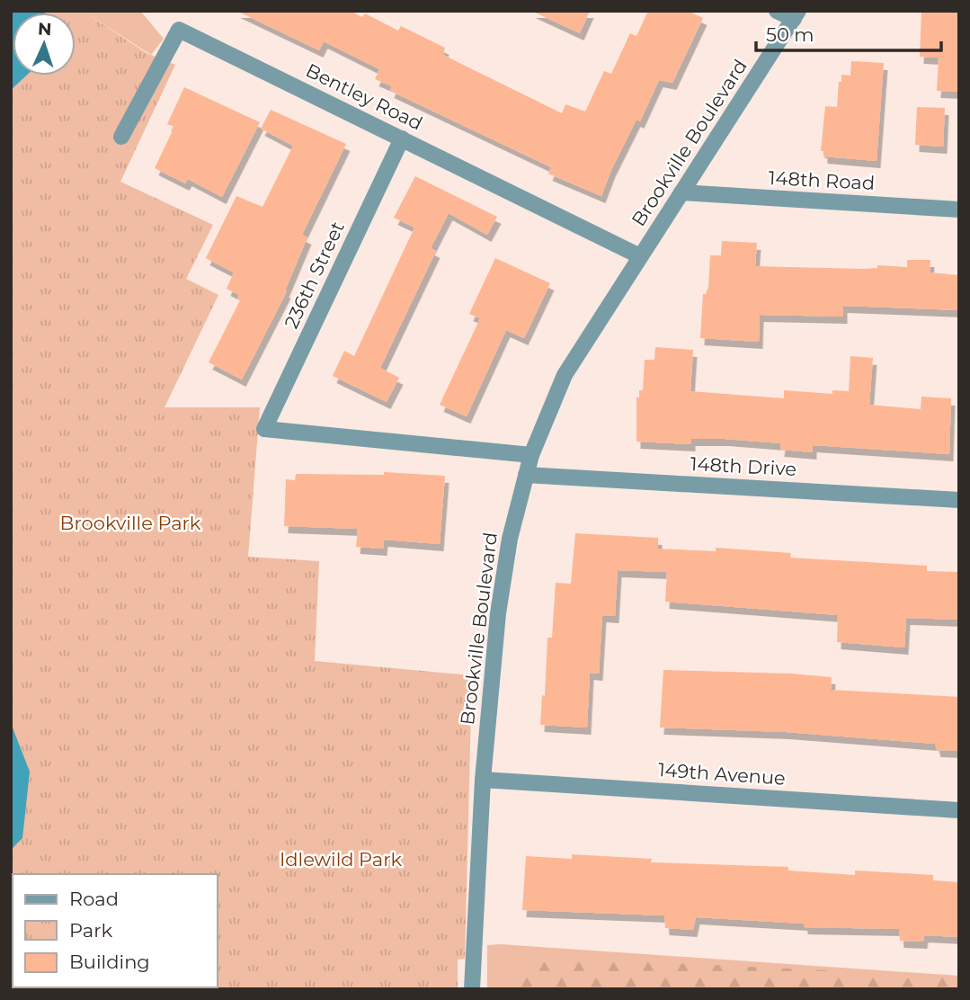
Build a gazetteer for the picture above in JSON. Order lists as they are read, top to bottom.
{
  "streets": {
    "street": [
      "Bentley Road",
      "Brookville Boulevard",
      "148th Road",
      "236th Street",
      "148th Drive",
      "149th Avenue"
    ]
  },
  "crossings": [
    ["Bentley Road", "Brookville Boulevard"],
    ["Bentley Road", "236th Street"],
    ["Brookville Boulevard", "148th Road"],
    ["Brookville Boulevard", "236th Street"],
    ["Brookville Boulevard", "148th Drive"],
    ["Brookville Boulevard", "149th Avenue"]
  ],
  "parks": ["Brookville Park", "Idlewild Park"],
  "legend": ["Road", "Park", "Building"],
  "scale_bar": "50 m",
  "north": "top"
}
